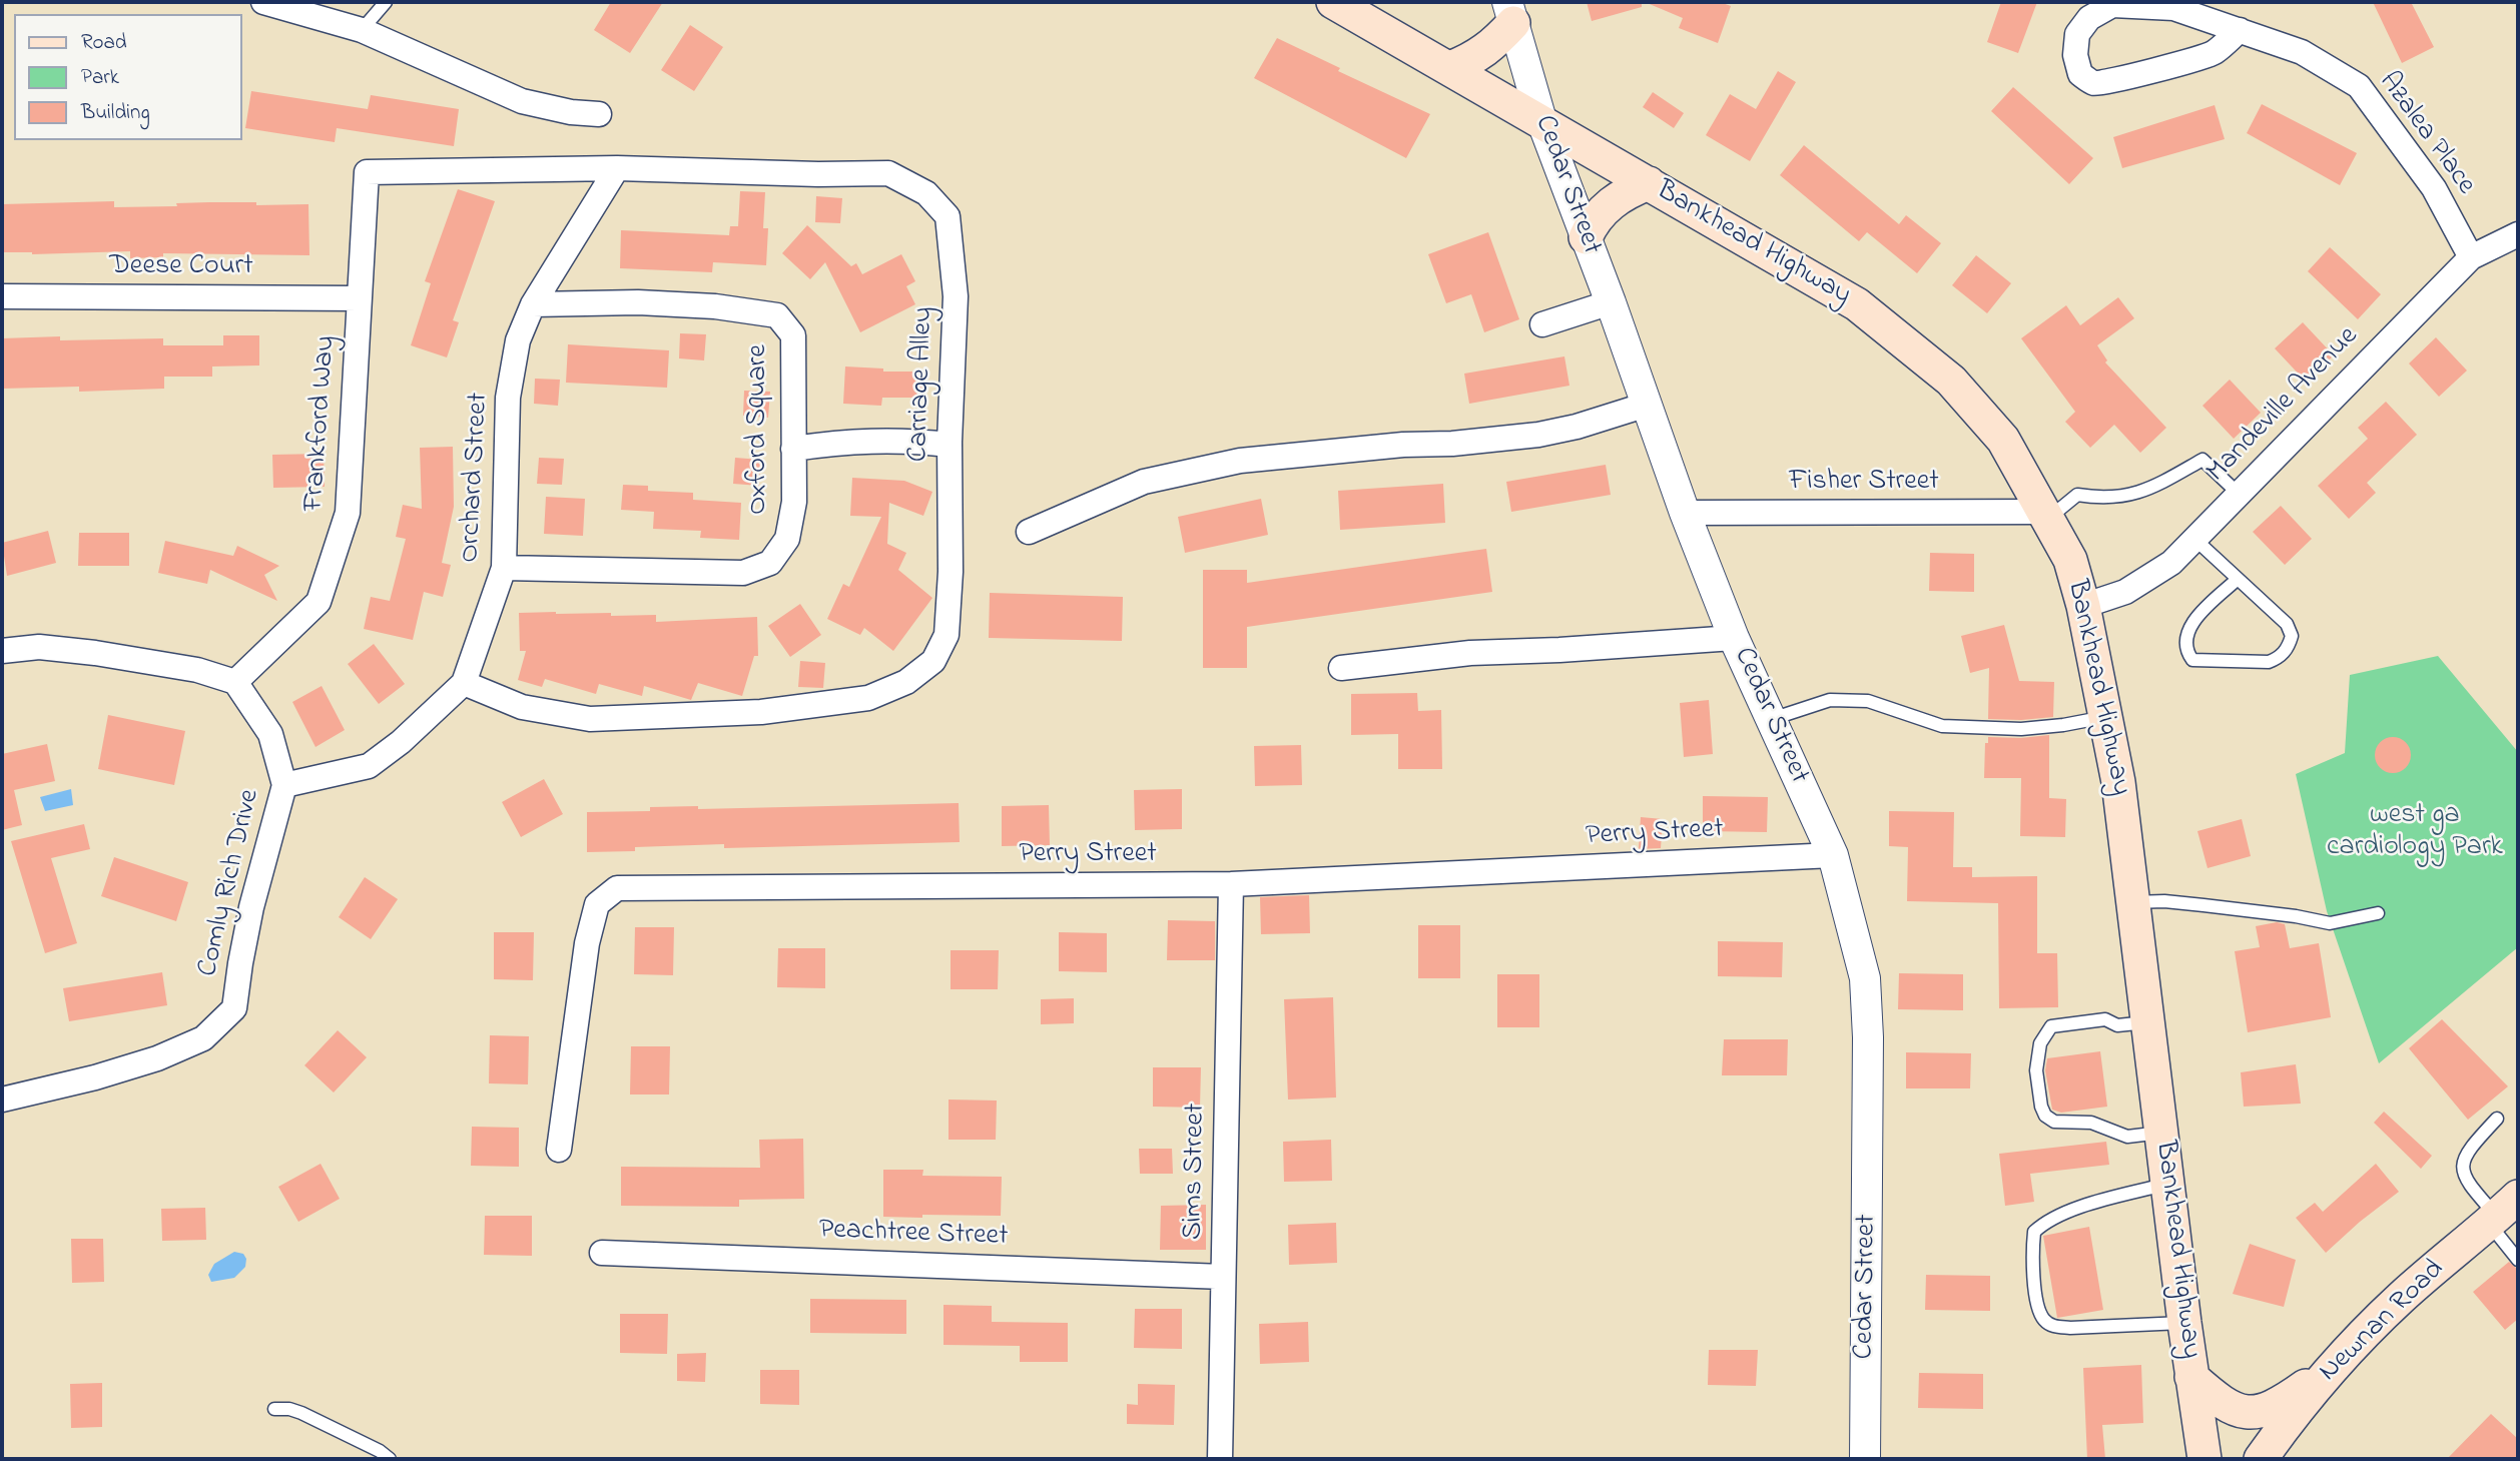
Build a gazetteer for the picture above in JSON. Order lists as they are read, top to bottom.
{
  "streets": {
    "main road": ["Bankhead Highway", "Newnan Road"],
    "street": [
      "Azalea Place",
      "Cedar Street",
      "Deese Court",
      "Carriage Alley",
      "Mandeville Avenue",
      "Frankford Way",
      "Oxford Square",
      "Orchard Street",
      "Fisher Street",
      "Perry Street",
      "Comly Rich Drive",
      "Sims Street",
      "Peachtree Street"
    ]
  },
  "crossings": [
    ["Azalea Place", "Mandeville Avenue"],
    ["Cedar Street", "Bankhead Highway"],
    ["Cedar Street", "Fisher Street"],
    ["Cedar Street", "Perry Street"],
    ["Bankhead Highway", "Mandeville Avenue"],
    ["Bankhead Highway", "Fisher Street"],
    ["Deese Court", "Frankford Way"],
    ["Carriage Alley", "Frankford Way"],
    ["Carriage Alley", "Orchard Street"],
    ["Frankford Way", "Comly Rich Drive"],
    ["Oxford Square", "Orchard Street"],
    ["Orchard Street", "Comly Rich Drive"],
    ["Perry Street", "Sims Street"],
    ["Sims Street", "Peachtree Street"]
  ],
  "parks": ["west ga cardiology Park"],
  "legend": ["Road", "Park", "Building"]
}
